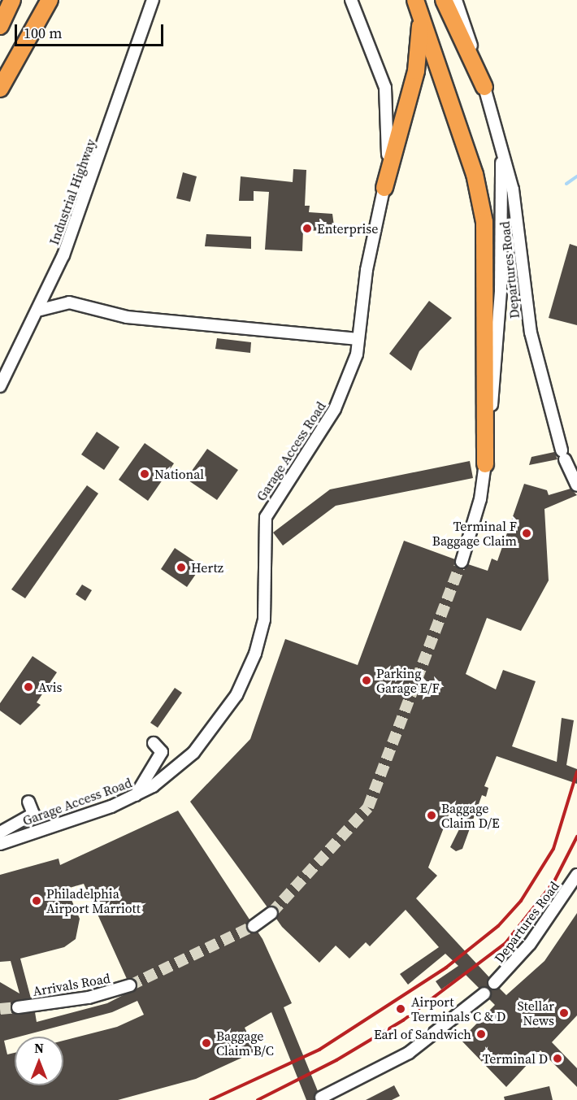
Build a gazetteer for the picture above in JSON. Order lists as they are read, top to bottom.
{
  "streets": {
    "street": [
      "Industrial Highway",
      "Departures Road",
      "Garage Access Road",
      "Arrivals Road"
    ]
  },
  "places": [
    "Enterprise",
    "National",
    "Terminal F Baggage Claim",
    "Hertz",
    "Parking Garage E/F",
    "Avis",
    "Baggage Claim D/E",
    "Philadelphia Airport Marriott",
    "Airport Terminals C & D",
    "Stellar News",
    "Earl of Sandwich",
    "Baggage Claim B/C",
    "Terminal D"
  ],
  "scale_bar": "100 m",
  "north": "top"
}
